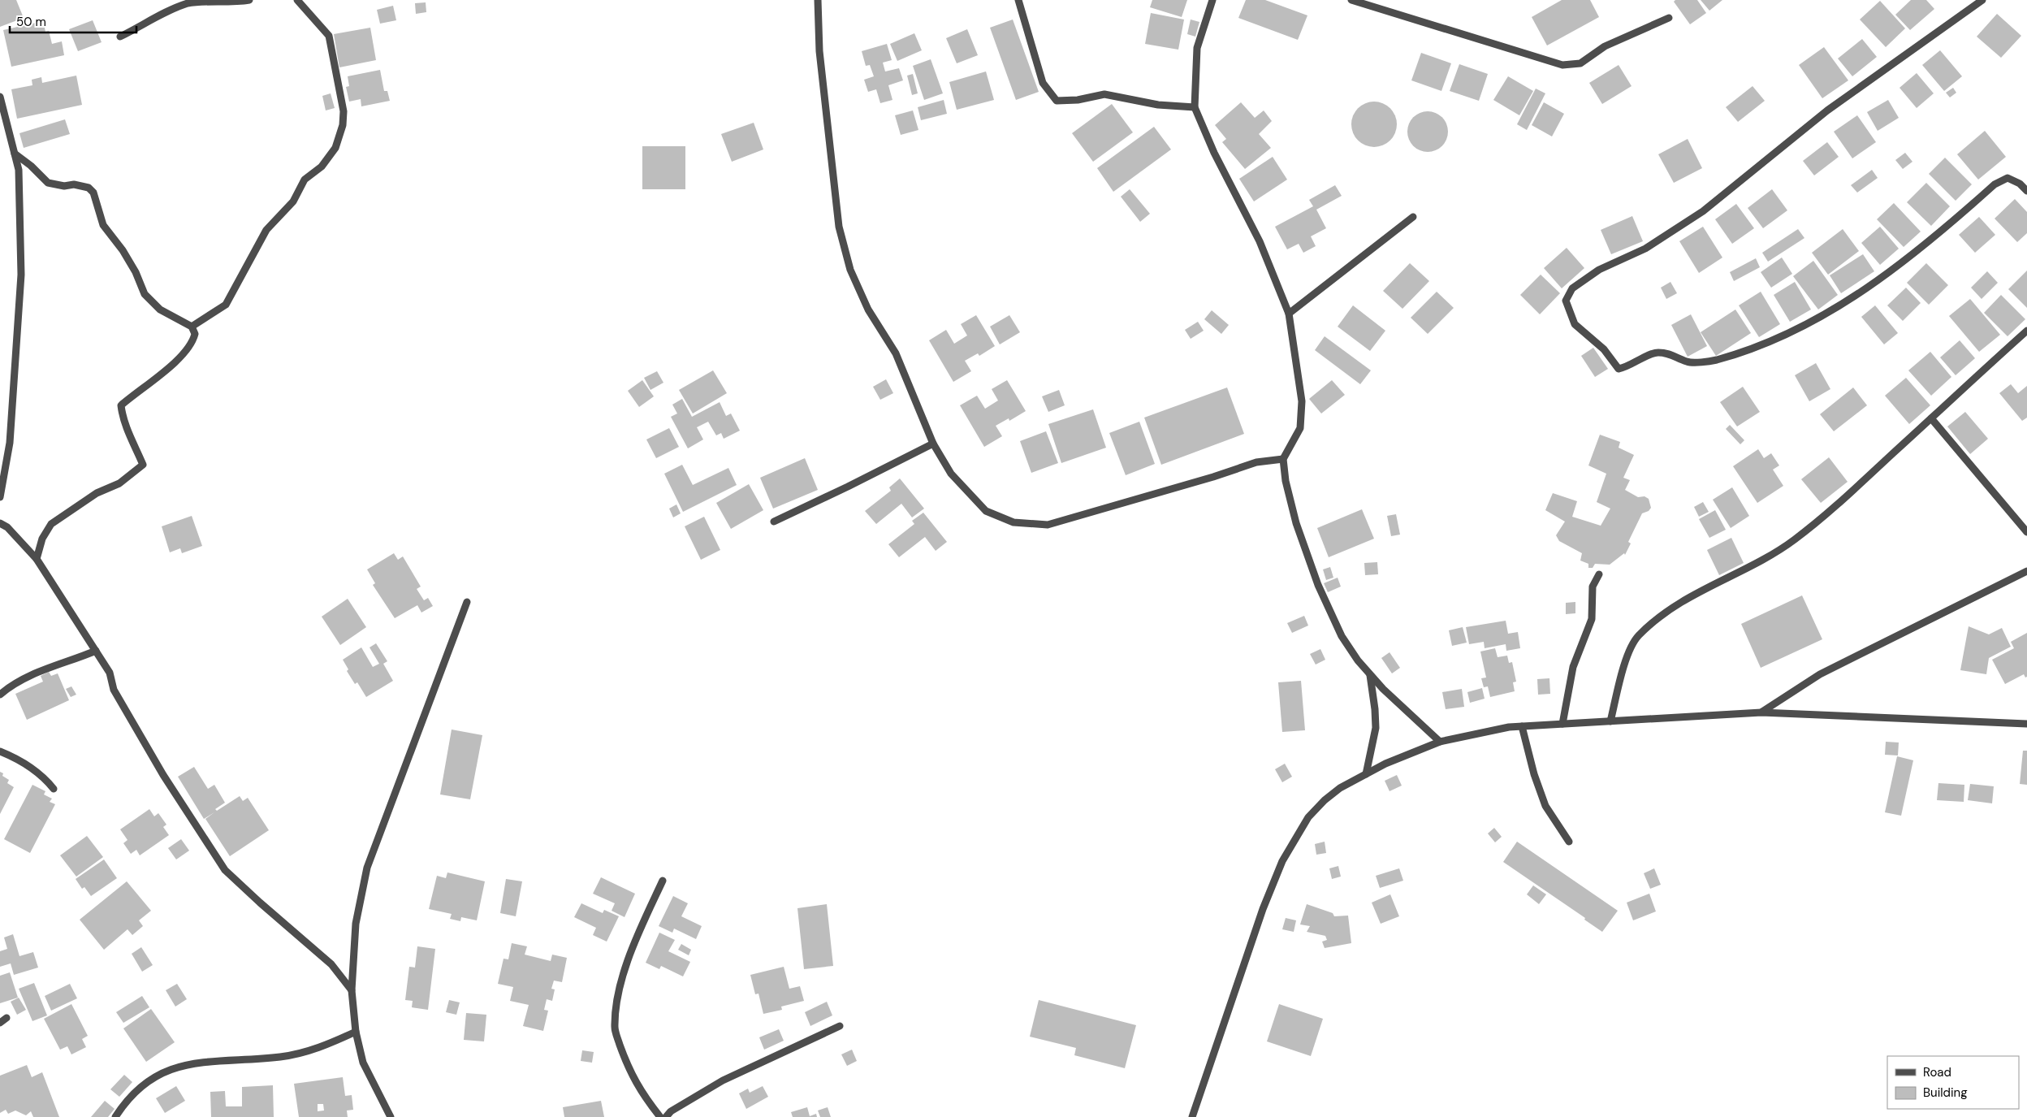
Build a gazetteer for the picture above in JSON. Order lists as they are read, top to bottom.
{
  "legend": ["Road", "Building"],
  "scale_bar": "50 m"
}
